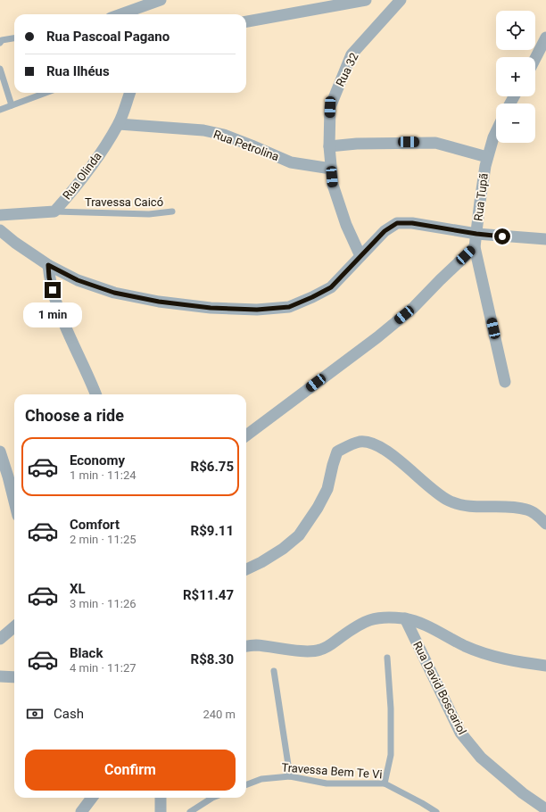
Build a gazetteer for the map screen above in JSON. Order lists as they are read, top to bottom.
{
  "streets": {
    "street": [
      "Rua 32",
      "Rua Petrolina",
      "Rua Olinda",
      "Rua Tupã",
      "Rua David Boscariol"
    ],
    "lane": ["Travessa Caicó", "Travessa Bem Te Vi"]
  },
  "crossings": [
    ["Rua 32", "Rua Petrolina"],
    ["Rua Petrolina", "Rua Olinda"],
    ["Rua Olinda", "Travessa Caicó"]
  ],
  "page": {
    "map_buttons": ["+", "−"],
    "banner": ["Rua Pascoal Pagano", "Rua Ilhéus"],
    "bubble": "1 min",
    "heading": "Choose a ride",
    "list": [
      {
        "name": "Economy",
        "note": "1 min · 11:24",
        "value": "R$6.75"
      },
      {
        "name": "Comfort",
        "note": "2 min · 11:25",
        "value": "R$9.11"
      },
      {
        "name": "XL",
        "note": "3 min · 11:26",
        "value": "R$11.47"
      },
      {
        "name": "Black",
        "note": "4 min · 11:27",
        "value": "R$8.30"
      }
    ],
    "pay": ["Cash", "240 m"],
    "buttons": "Confirm"
  }
}
